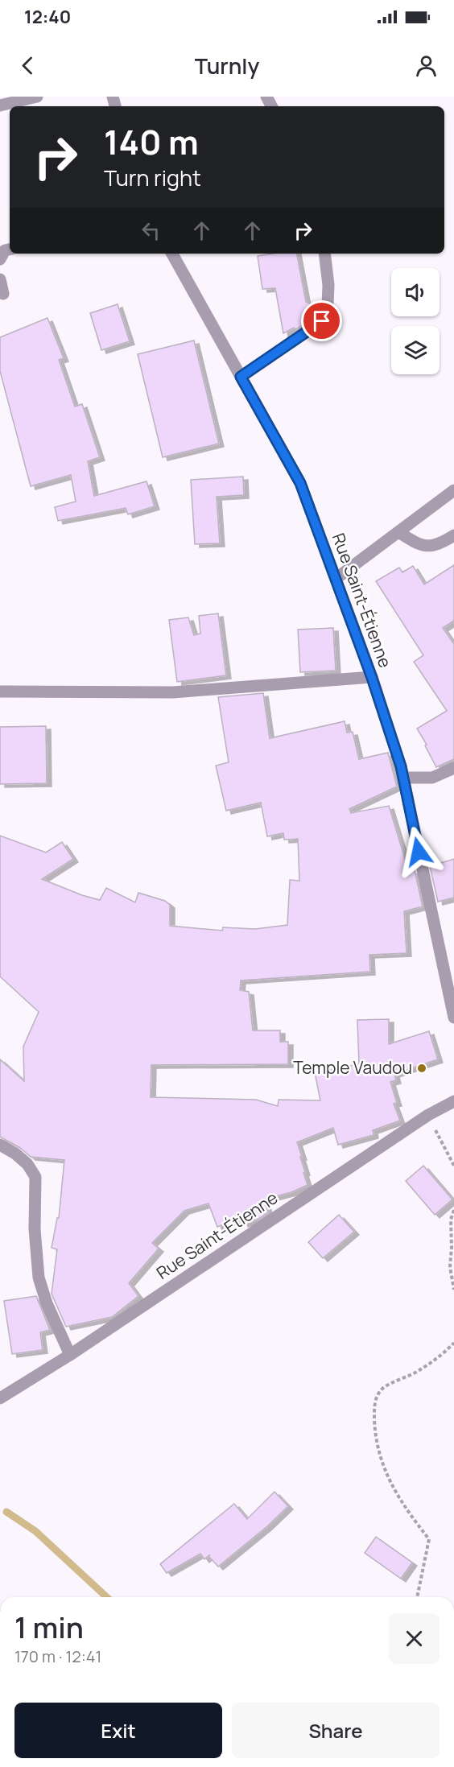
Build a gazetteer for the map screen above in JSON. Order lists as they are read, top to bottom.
{
  "streets": {
    "street": ["Rue Saint-Étienne"]
  },
  "places": ["Temple Vaudou"],
  "page": {
    "status": "12:40",
    "header": "Turnly",
    "turn": ["140 m", "Turn right"],
    "heading": ["1 min", "170 m · 12:41"],
    "buttons": ["Exit", "Share"]
  }
}
